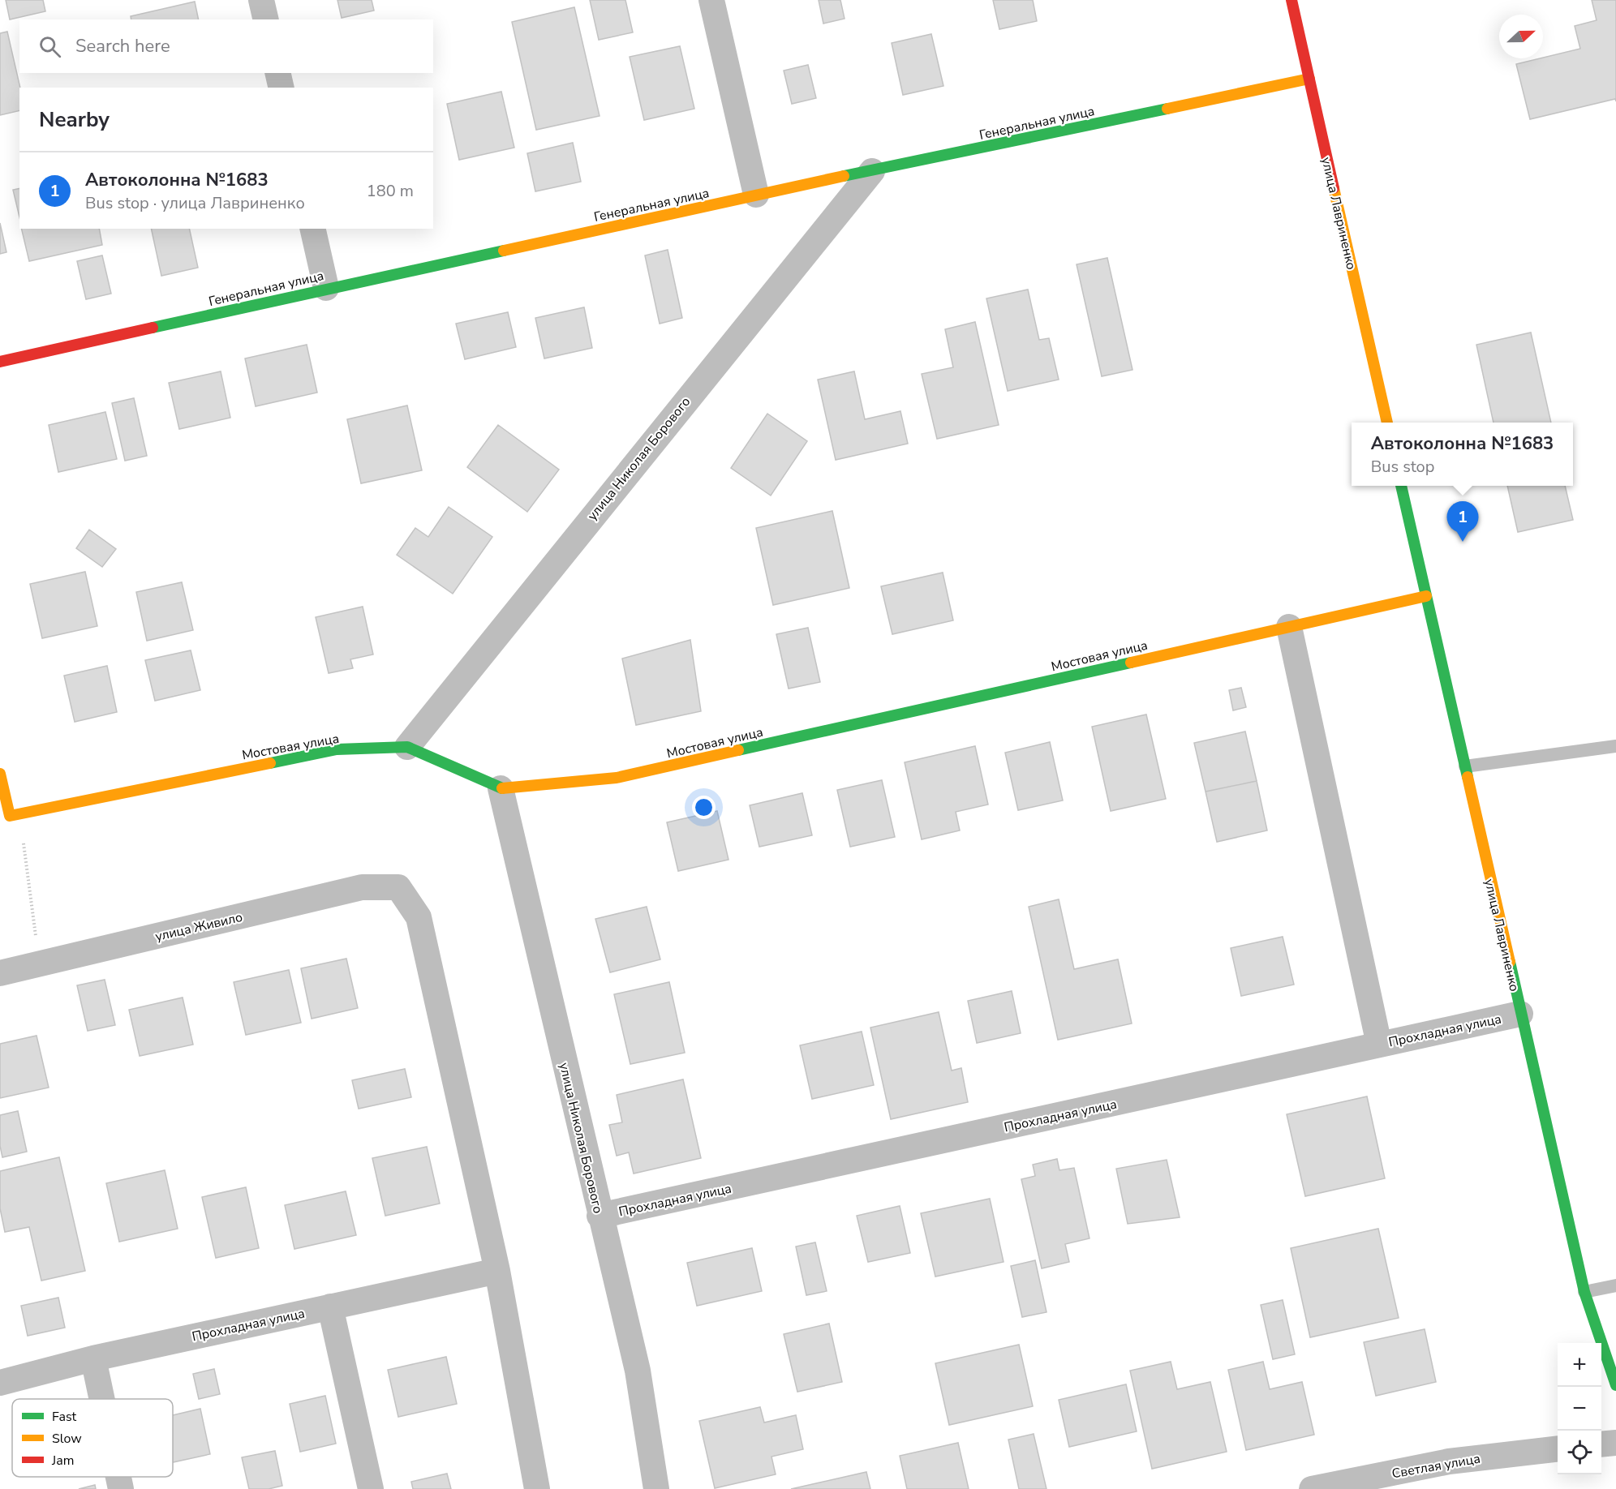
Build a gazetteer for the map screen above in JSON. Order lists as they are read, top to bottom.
{
  "streets": {
    "street": [
      "Генеральная улица",
      "улица Лавриненко",
      "улица Николая Борового",
      "Мостовая улица",
      "улица Живило",
      "Прохладная улица",
      "Светлая улица"
    ]
  },
  "crossings": [
    ["Генеральная улица", "улица Лавриненко"],
    ["Генеральная улица", "улица Николая Борового"],
    ["улица Лавриненко", "Мостовая улица"],
    ["улица Лавриненко", "Прохладная улица"],
    ["улица Николая Борового", "Мостовая улица"],
    ["улица Николая Борового", "Прохладная улица"],
    ["улица Живило", "Прохладная улица"]
  ],
  "legend": ["Fast", "Slow", "Jam"],
  "north": "right",
  "page": {
    "search": "Search here",
    "heading": "Nearby",
    "list": [
      {
        "mark": "1",
        "name": "Автоколонна №1683",
        "note": "Bus stop · улица Лавриненко",
        "value": "180 m"
      }
    ],
    "popup": ["Автоколонна №1683", "Bus stop"],
    "pins": "1",
    "map_buttons": ["+", "−"]
  }
}
